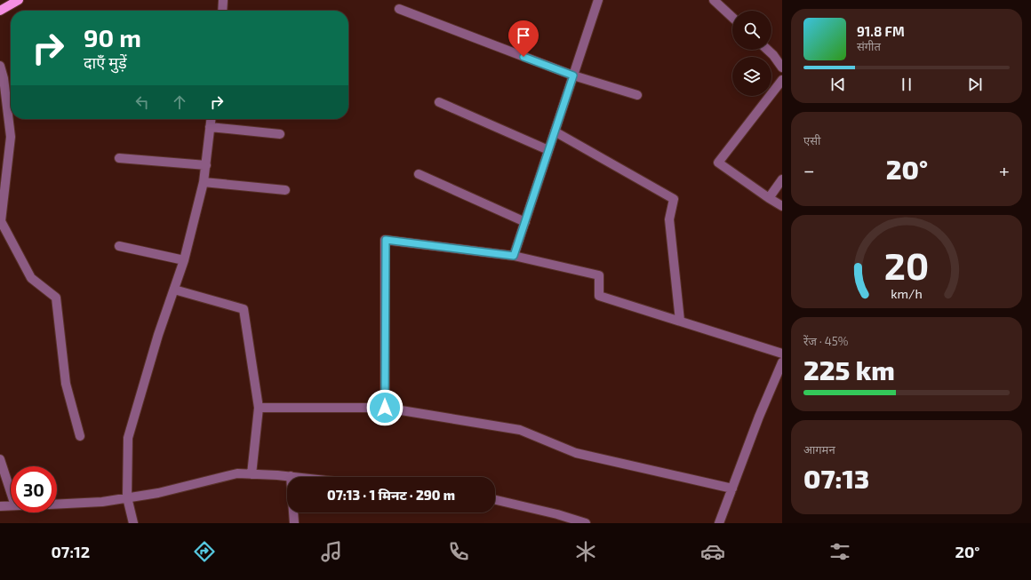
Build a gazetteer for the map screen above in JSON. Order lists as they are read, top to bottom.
{
  "page": {
    "turn": ["90 m", "दाएँ मुड़ें"],
    "song": ["91.8 FM", "संगीत"],
    "tile": [
      "एसी",
      ["रेंज · 45%", "225 km"],
      ["आगमन", "07:13"]
    ],
    "heat": ["−", "20°", "+"],
    "limit": "30",
    "trip": "07:13 · 1 मिनट · 290 m",
    "tabs": ["07:12", "20°"],
    "gauge": ["20", "km/h"]
  }
}
